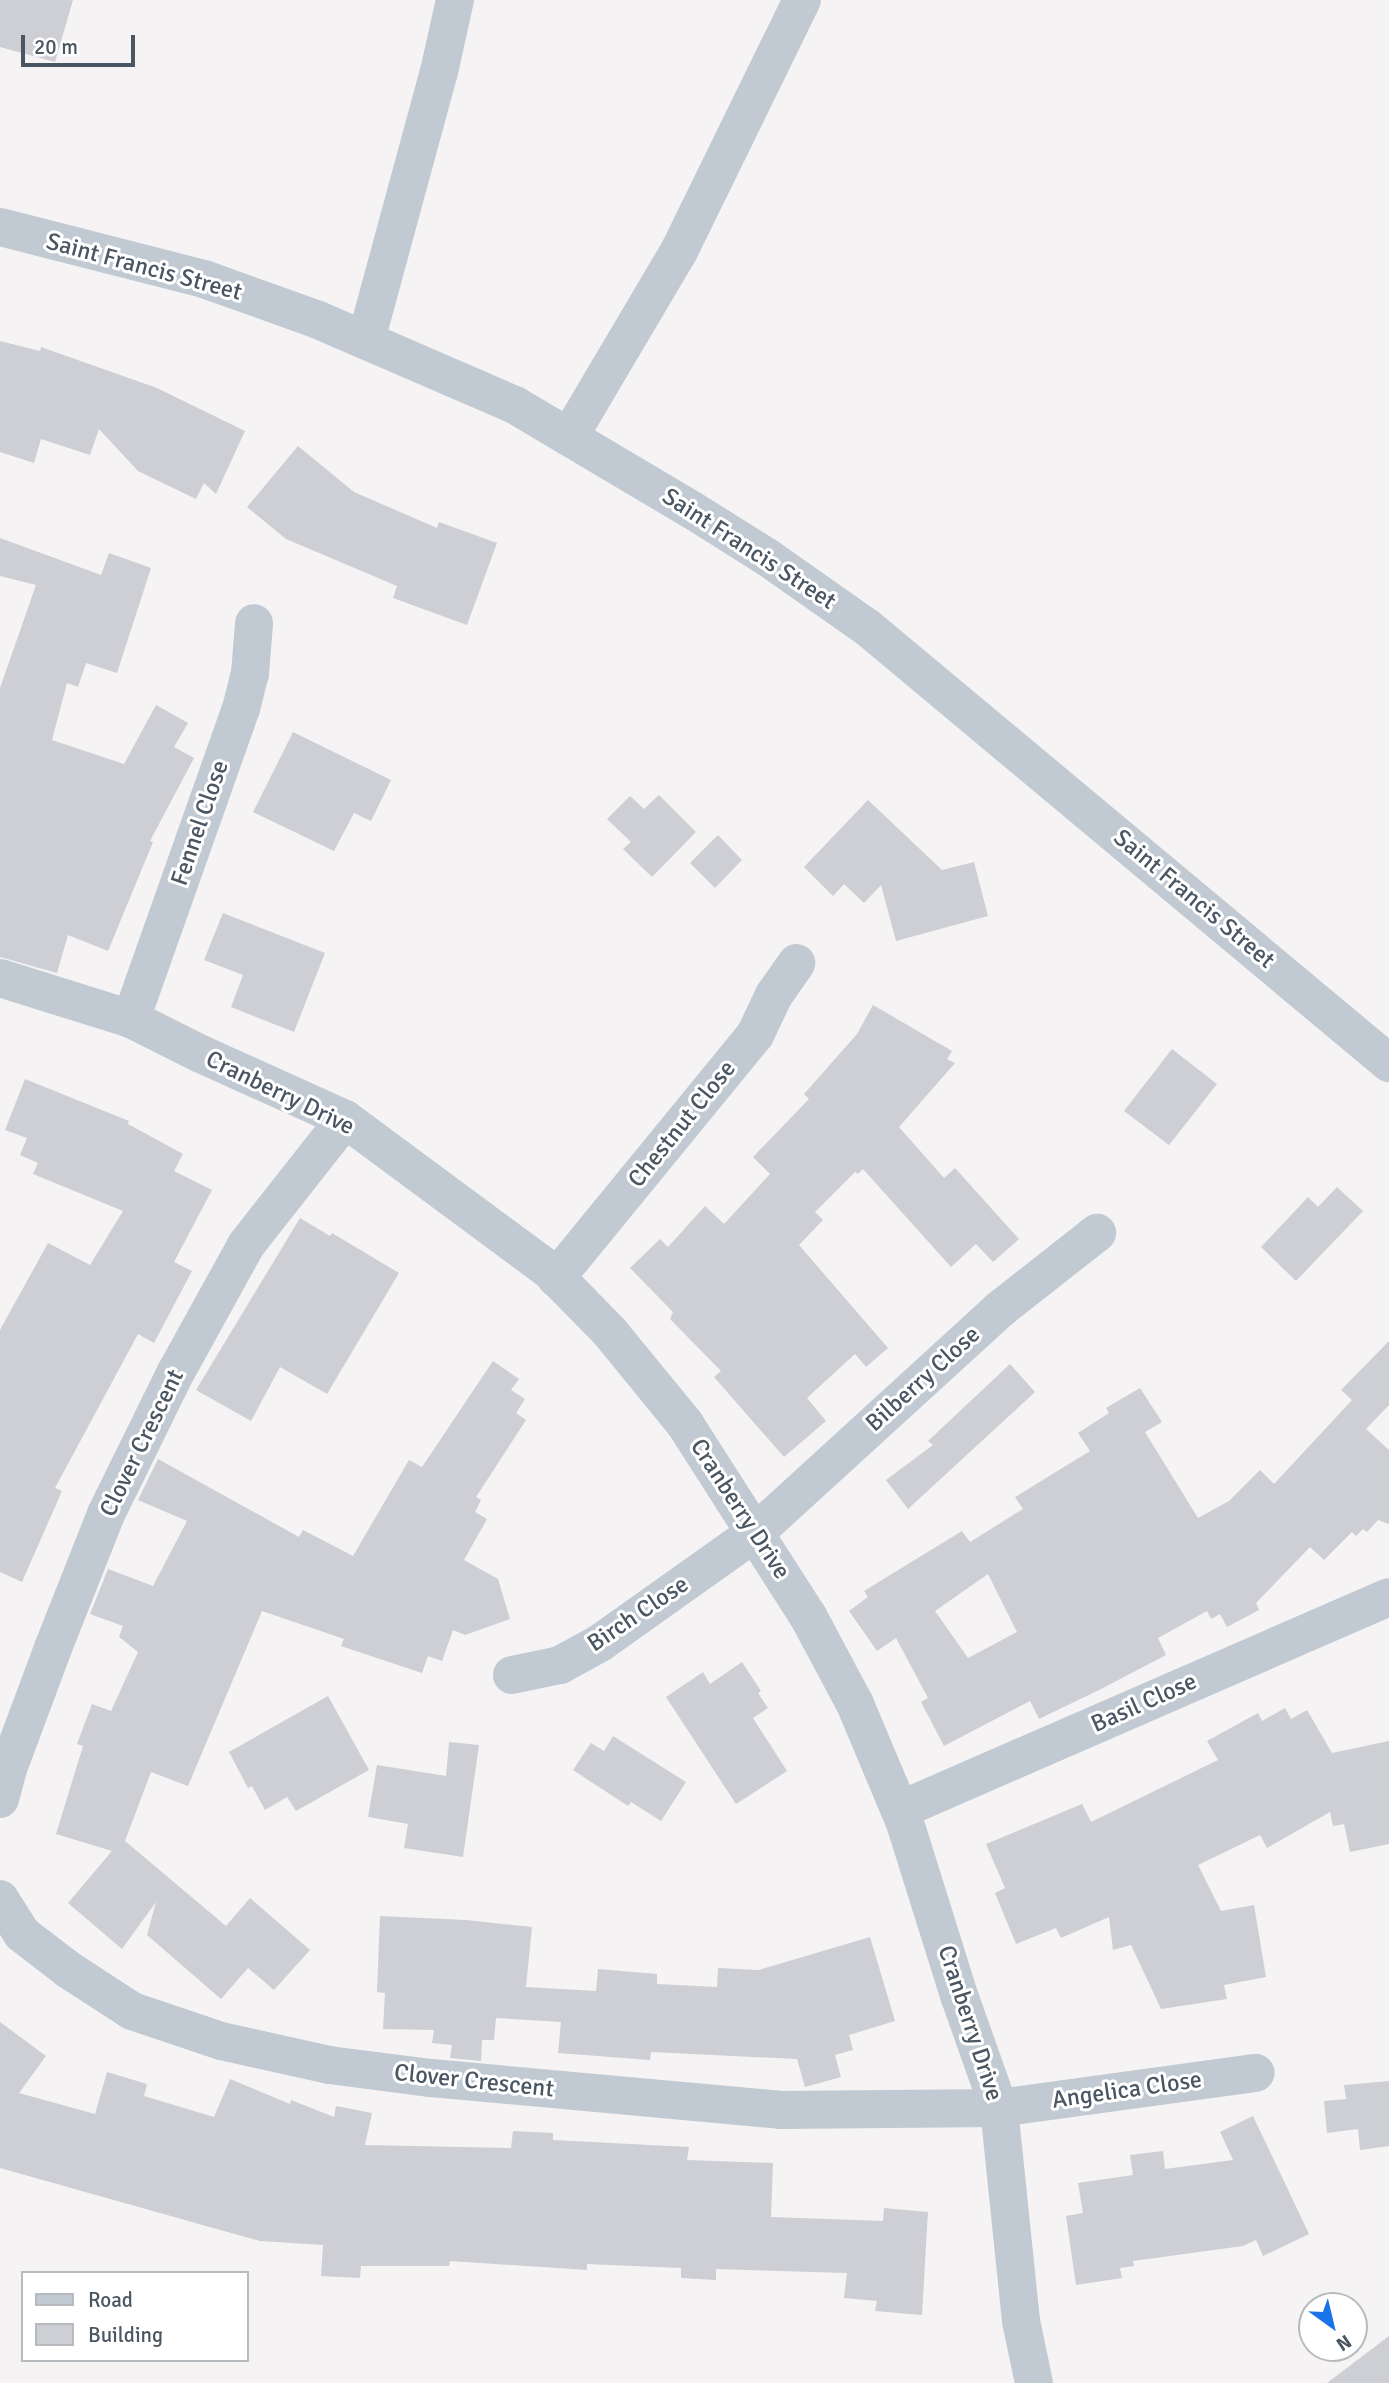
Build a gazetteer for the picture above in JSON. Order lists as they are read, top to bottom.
{
  "streets": {
    "street": [
      "Saint Francis Street",
      "Fennel Close",
      "Cranberry Drive",
      "Chestnut Close",
      "Bilberry Close",
      "Clover Crescent",
      "Birch Close",
      "Basil Close",
      "Angelica Close"
    ]
  },
  "crossings": [
    ["Fennel Close", "Cranberry Drive"],
    ["Cranberry Drive", "Chestnut Close"],
    ["Cranberry Drive", "Bilberry Close"],
    ["Cranberry Drive", "Clover Crescent"],
    ["Cranberry Drive", "Birch Close"],
    ["Cranberry Drive", "Basil Close"],
    ["Cranberry Drive", "Angelica Close"],
    ["Bilberry Close", "Birch Close"],
    ["Clover Crescent", "Angelica Close"]
  ],
  "legend": ["Road", "Building"],
  "scale_bar": "20 m",
  "north": "bottom right"
}
